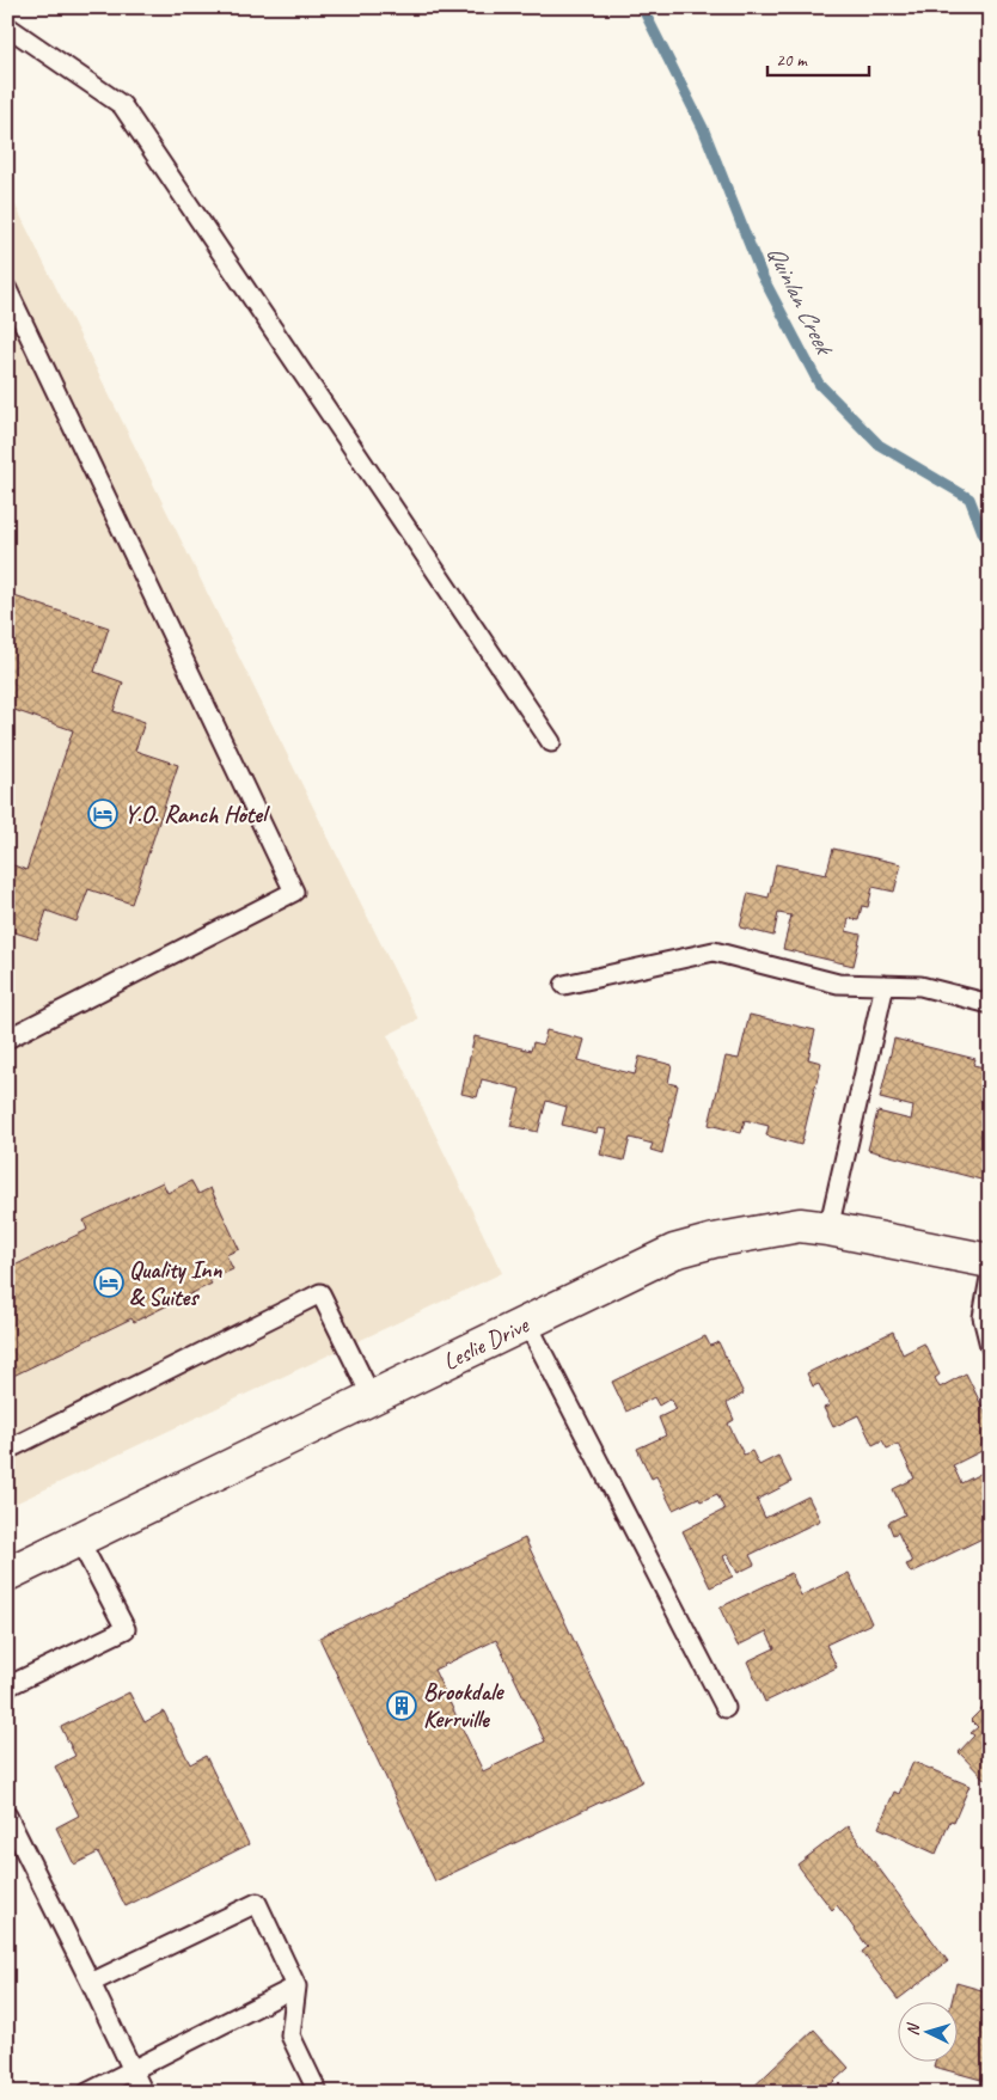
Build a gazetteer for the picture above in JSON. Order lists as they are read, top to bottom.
{
  "streets": {
    "street": ["Leslie Drive"]
  },
  "water": ["Quinlan Creek"],
  "places": {
    "hotel": ["Y.O. Ranch Hotel", "Quality Inn & Suites"],
    "building": ["Brookdale Kerrville"]
  },
  "scale_bar": "20 m",
  "north": "left"
}
